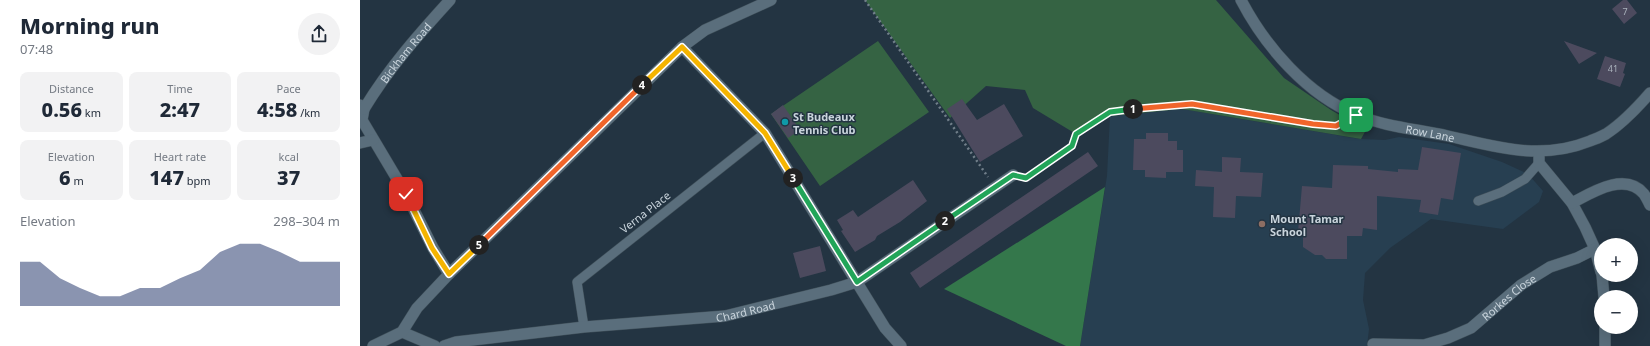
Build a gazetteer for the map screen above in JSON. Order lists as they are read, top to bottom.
{
  "streets": {
    "street": [
      "Bickham Road",
      "Row Lane",
      "Rorkes Close",
      "Chard Road"
    ],
    "lane": ["Verna Place"]
  },
  "crossings": [
    ["Verna Place", "Chard Road"]
  ],
  "places": ["St Budeaux Tennis Club", "Mount Tamar School"],
  "house_numbers": ["7", "41"],
  "page": {
    "heading": ["Morning run", "07:48"],
    "stats": [
      ["Distance", "0.56 km"],
      ["Time", "2:47"],
      ["Pace", "4:58 /km"],
      ["Elevation", "6 m"],
      ["Heart rate", "147 bpm"],
      ["kcal", "37"]
    ],
    "pins": [
      "4",
      "1",
      "3",
      "2",
      "5"
    ],
    "chart": ["Elevation", "298–304 m"],
    "map_buttons": ["+", "−"]
  }
}
